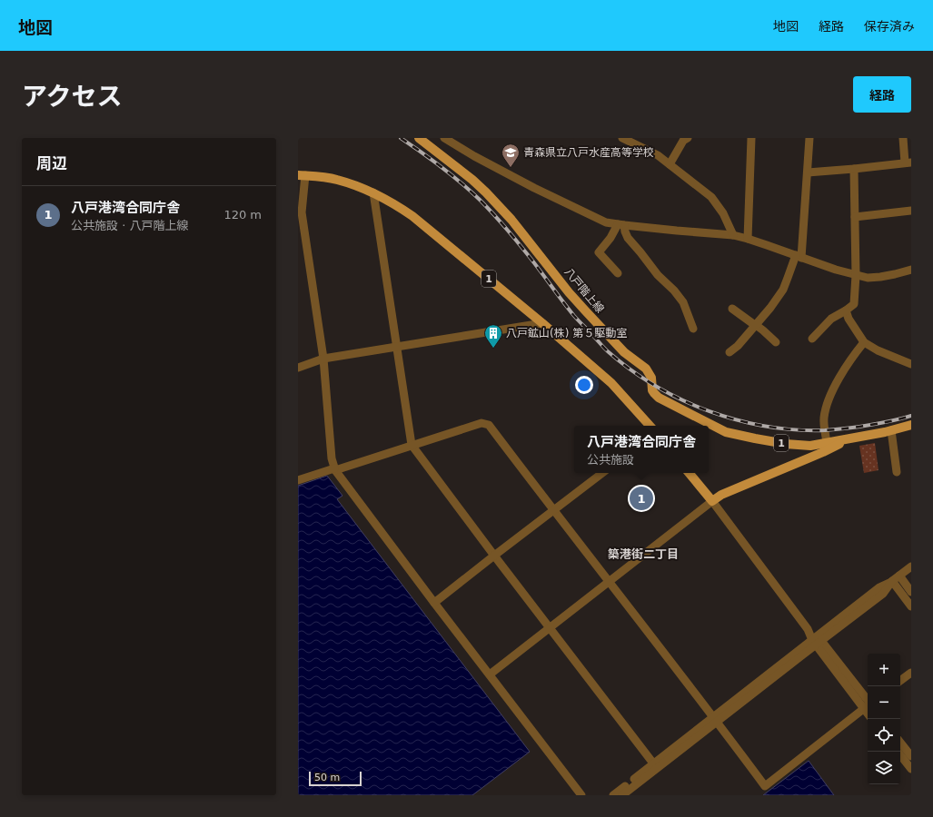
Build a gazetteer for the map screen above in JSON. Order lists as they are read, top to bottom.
{
  "streets": {
    "main road": ["1", "八戸階上線"]
  },
  "districts": ["築港街二丁目"],
  "places": {
    "school or university": ["青森県立八戸水産高等学校"],
    "building": ["八戸鉱山(株) 第５駆動室"]
  },
  "scale_bar": "50 m",
  "page": {
    "header": "地図",
    "nav": ["地図", "経路", "保存済み"],
    "title": "アクセス",
    "buttons": "経路",
    "heading": "周辺",
    "list": [
      {
        "mark": "1",
        "name": "八戸港湾合同庁舎",
        "note": "公共施設 · 八戸階上線",
        "value": "120 m"
      }
    ],
    "popup": ["八戸港湾合同庁舎", "公共施設"],
    "pins": "1",
    "map_buttons": ["+", "−"],
    "scale": "50 m"
  }
}
